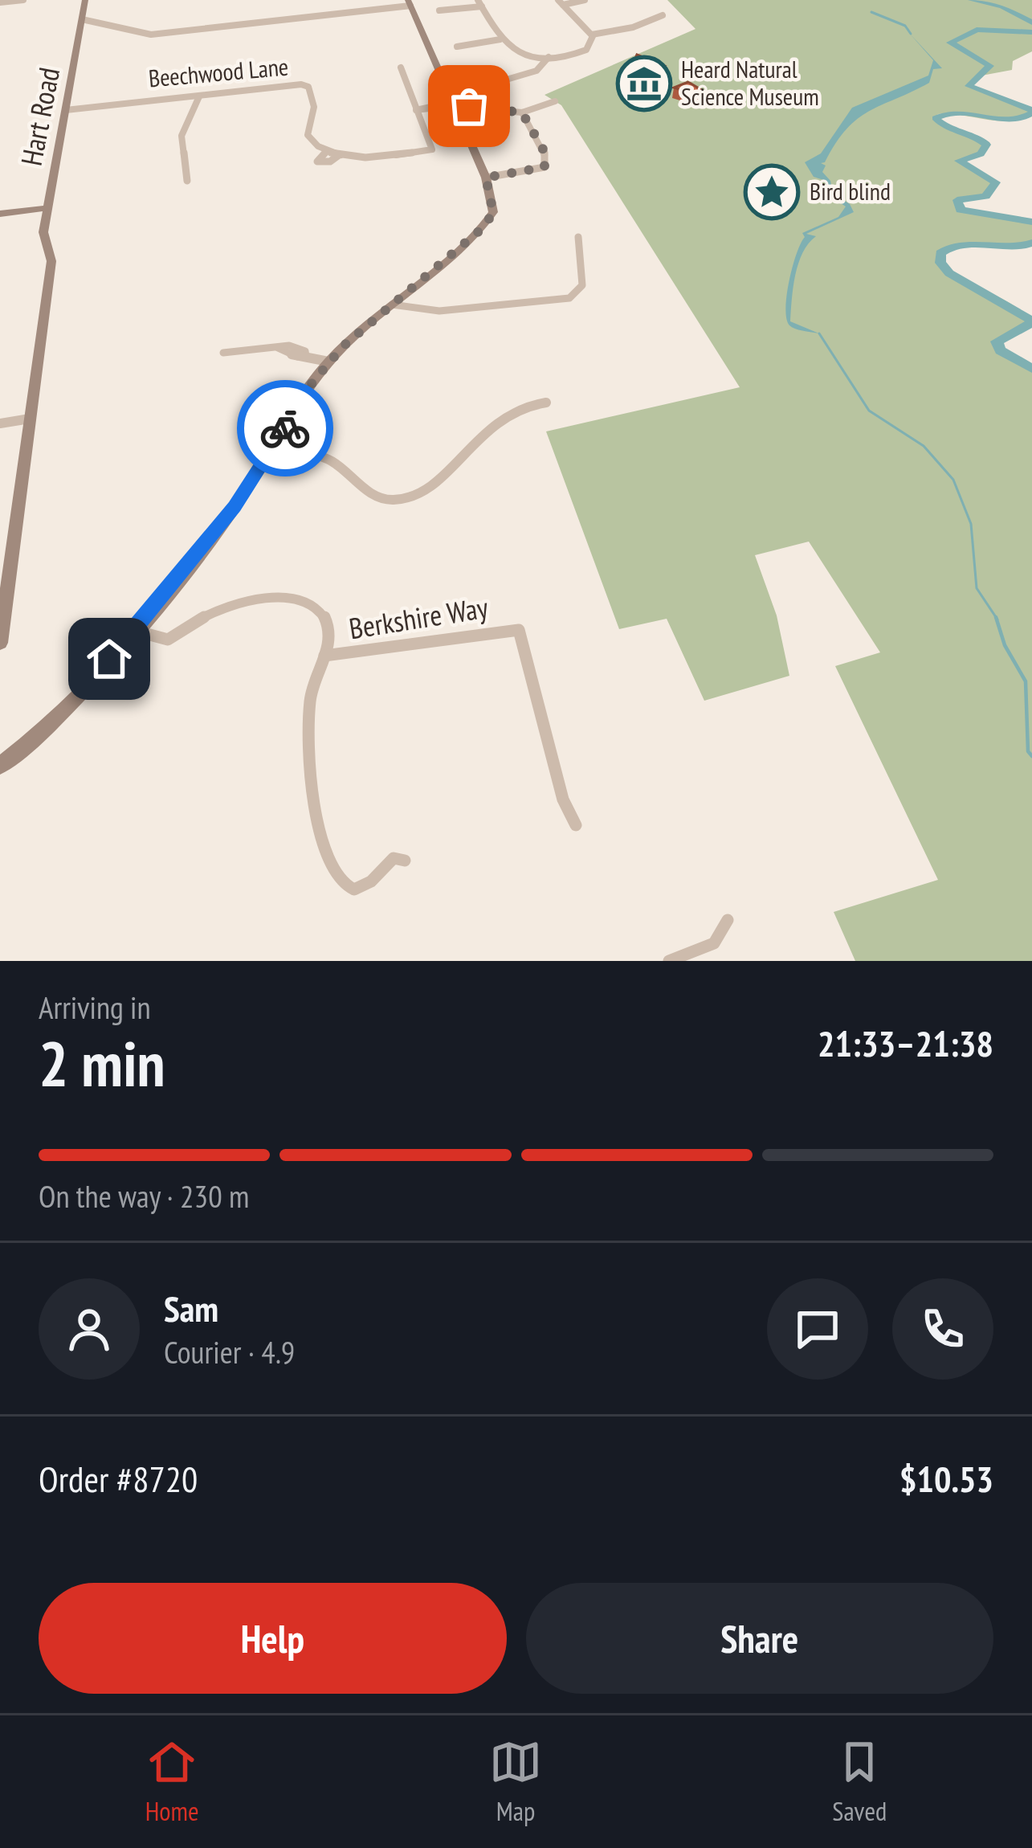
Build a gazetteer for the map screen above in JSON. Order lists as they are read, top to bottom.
{
  "streets": {
    "main road": ["Hart Road"],
    "street": ["Beechwood Lane", "Berkshire Way"]
  },
  "crossings": [
    ["Beechwood Lane", "Hart Road"]
  ],
  "places": {
    "museum": ["Heard Natural Science Museum"],
    "place": ["Bird blind"]
  },
  "page": {
    "heading": ["2 min", "Arriving in", "21:33–21:38"],
    "panel": [
      "Sam",
      "Courier · 4.9",
      "Order #8720",
      "$10.53"
    ],
    "bar": "On the way · 230 m",
    "buttons": ["Help", "Share"],
    "tabs": ["Home", "Map", "Saved"]
  }
}
